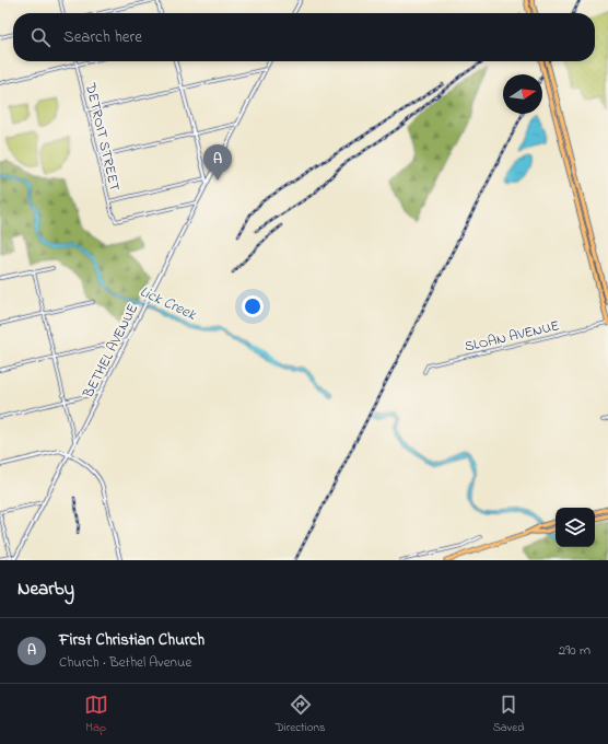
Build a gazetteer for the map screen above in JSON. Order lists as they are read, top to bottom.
{
  "streets": {
    "street": ["DETROIT STREET", "SLOAN AVENUE", "BETHEL AVENUE"]
  },
  "crossings": [
    ["DETROIT STREET", "BETHEL AVENUE"]
  ],
  "water": ["Lick Creek"],
  "north": "right",
  "page": {
    "search": "Search here",
    "pins": "A",
    "heading": "Nearby",
    "list": [
      {
        "mark": "A",
        "name": "First Christian Church",
        "note": "Church · Bethel Avenue",
        "value": "290 m"
      }
    ],
    "nav": ["Map", "Directions", "Saved"]
  }
}
